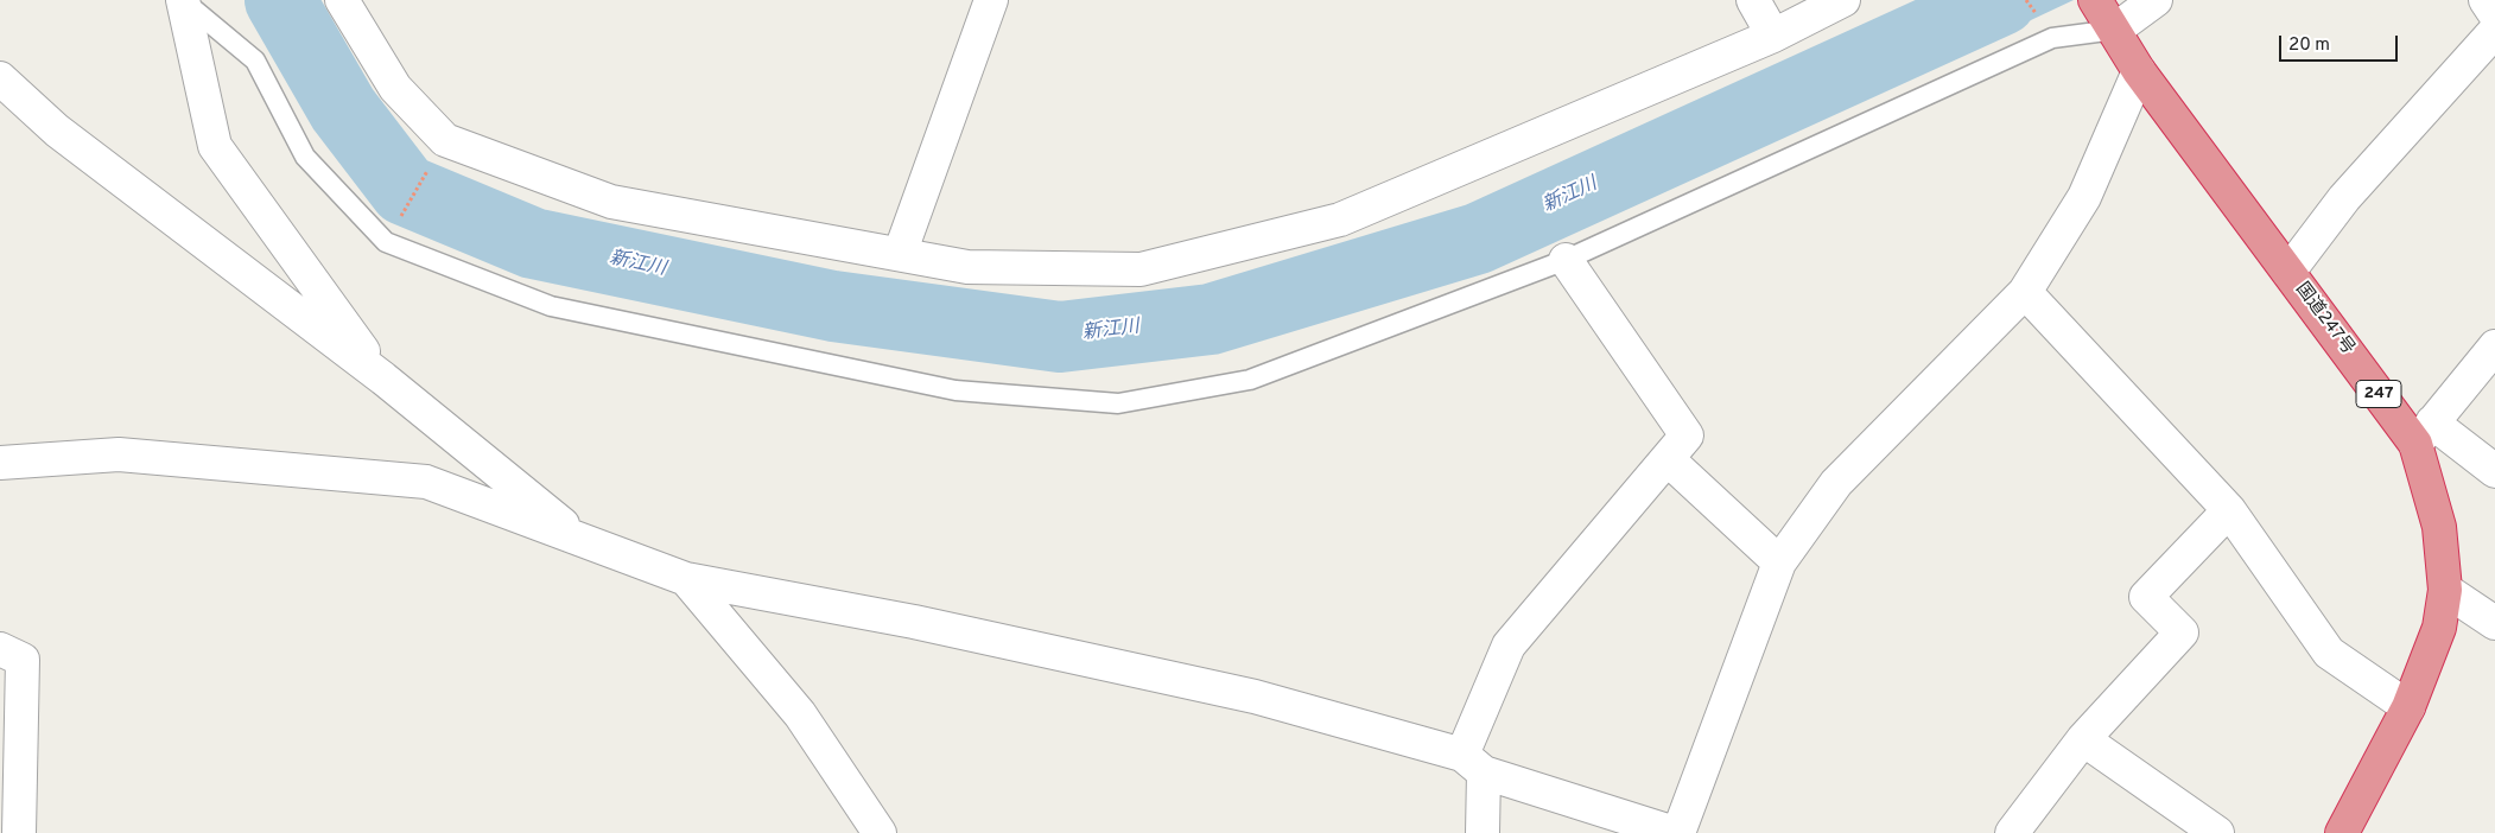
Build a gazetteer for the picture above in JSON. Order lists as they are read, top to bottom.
{
  "streets": {
    "highway": ["国道247号", "247"]
  },
  "water": ["新江川"],
  "scale_bar": "20 m"
}
